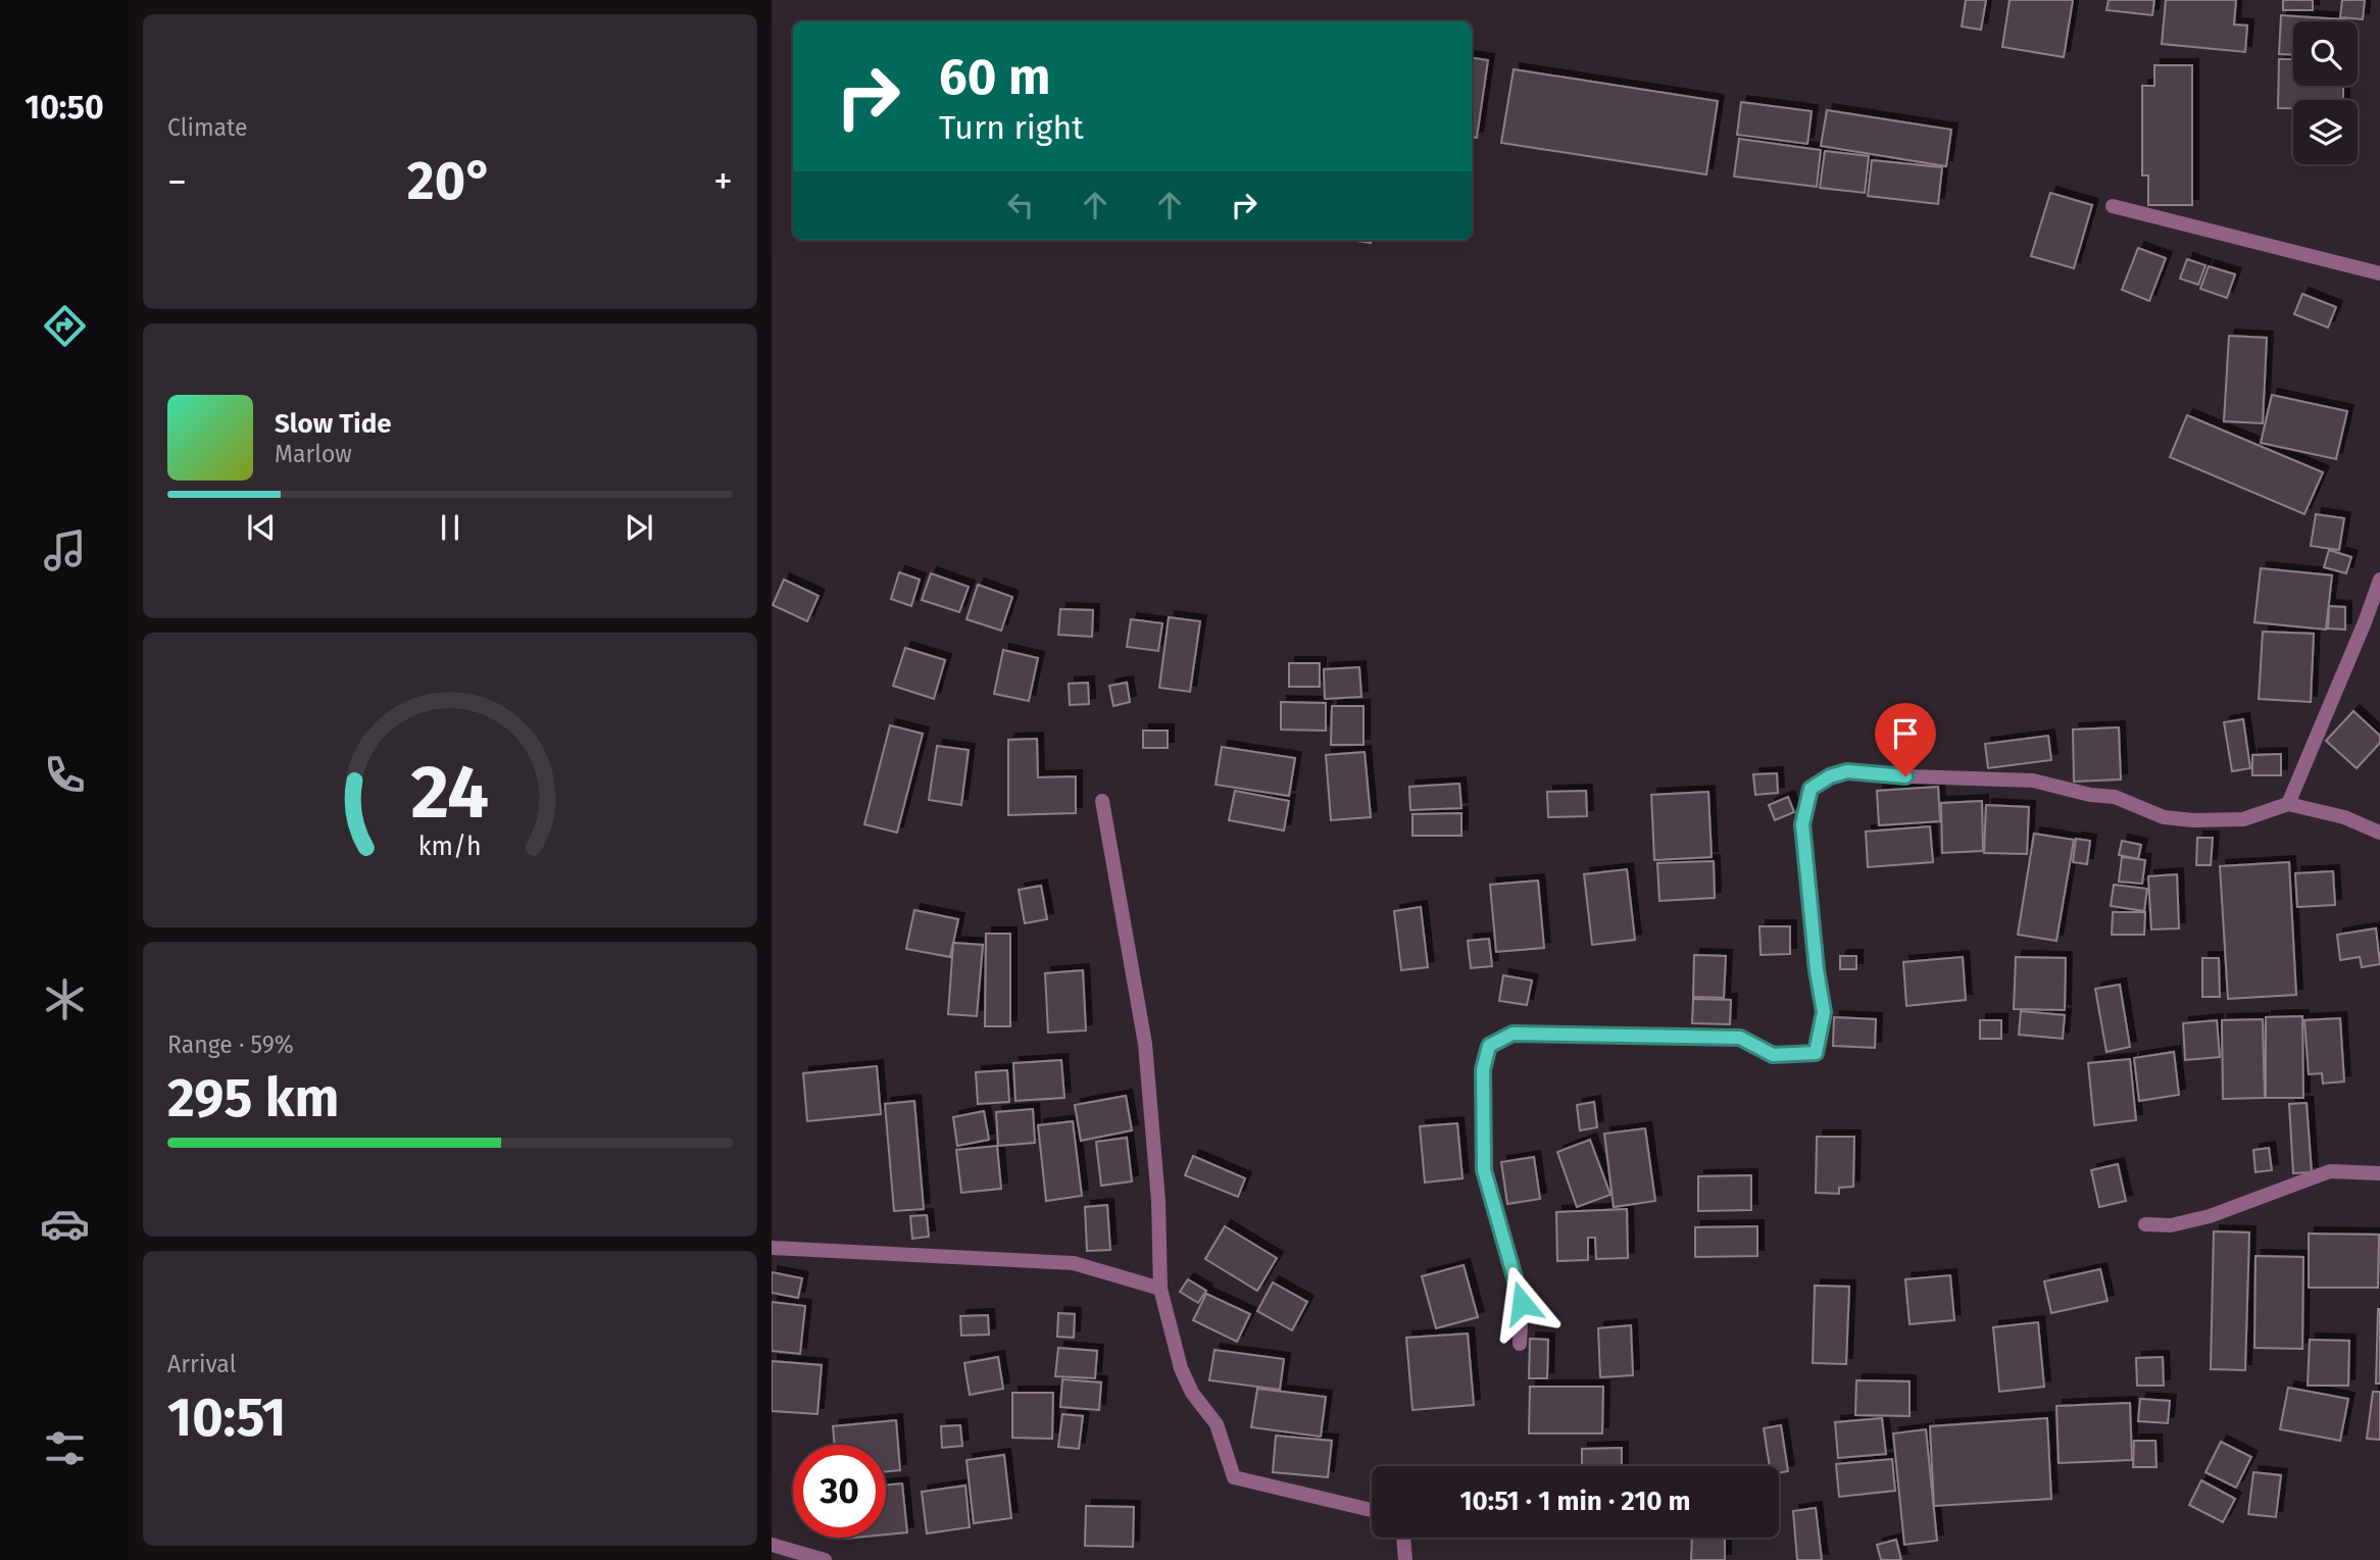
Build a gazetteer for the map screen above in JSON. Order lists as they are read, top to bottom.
{
  "page": {
    "tabs": "10:50",
    "tile": [
      "Climate",
      ["Range · 59%", "295 km"],
      ["Arrival", "10:51"]
    ],
    "turn": ["60 m", "Turn right"],
    "heat": ["−", "20°", "+"],
    "song": ["Slow Tide", "Marlow"],
    "limit": "30",
    "trip": "10:51 · 1 min · 210 m",
    "gauge": ["24", "km/h"]
  }
}
